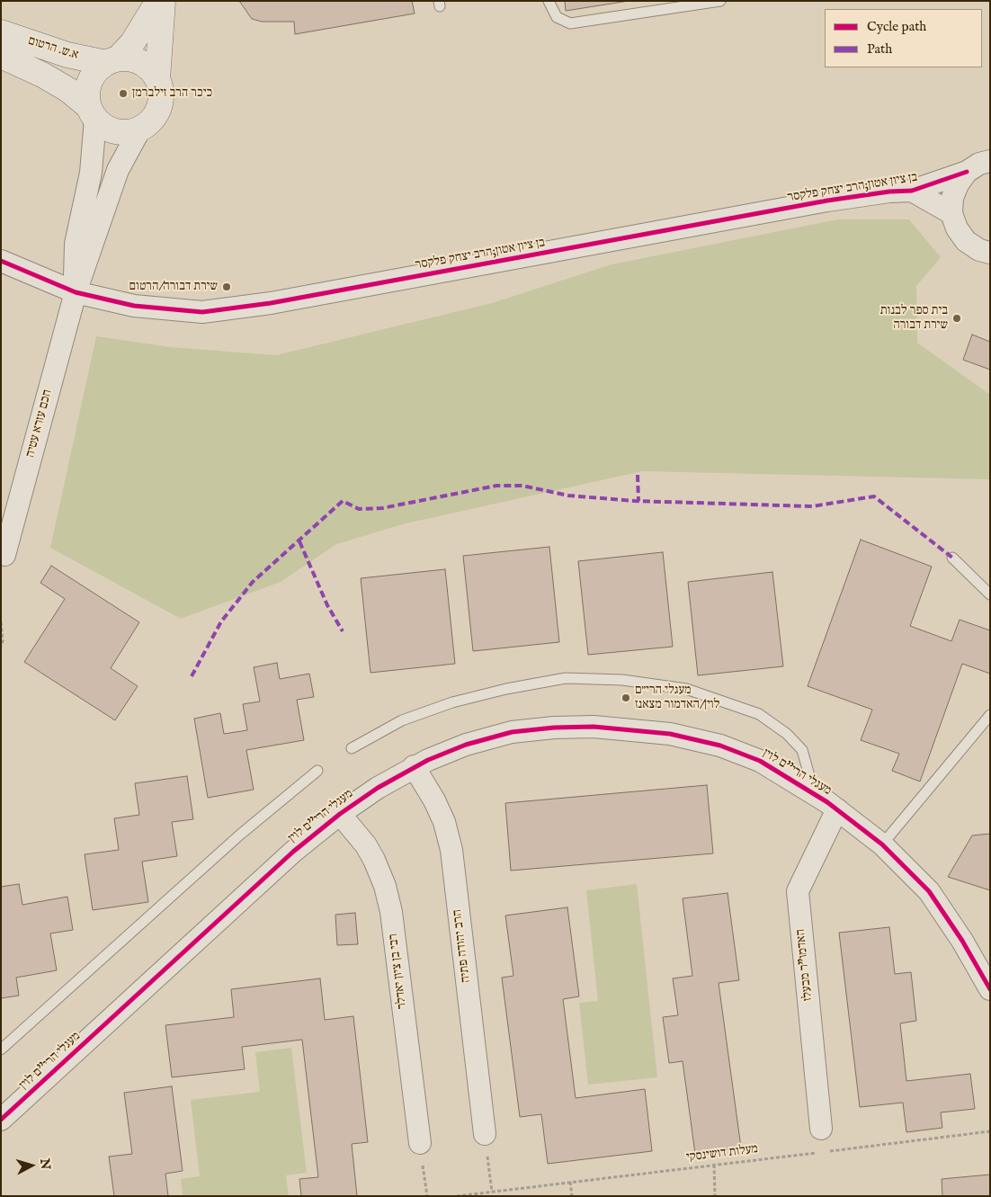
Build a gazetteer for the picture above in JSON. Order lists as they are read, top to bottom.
{
  "streets": {
    "main road": ["א.ש. הרטום"],
    "street": [
      "בן ציון אטון;הרב יצחק פלקסר",
      "חכם עזרא עטיה",
      "מעגלי הרי''ם לוין",
      "הרב יהודה פתיה",
      "האדמו\"ר מבעלז",
      "רבי בן ציון יאדלר"
    ],
    "path": ["מעלות דושינסקי"]
  },
  "crossings": [
    ["א.ש. הרטום", "חכם עזרא עטיה"],
    ["בן ציון אטון;הרב יצחק פלקסר", "חכם עזרא עטיה"],
    ["מעגלי הרי''ם לוין", "הרב יהודה פתיה"],
    ["מעגלי הרי''ם לוין", "האדמו\"ר מבעלז"],
    ["מעגלי הרי''ם לוין", "רבי בן ציון יאדלר"]
  ],
  "places": [
    "כיכר הרב זילברמן",
    "שירת דבורה/הרטום",
    "בית ספר לבנות שירת דבורה",
    "מעגלי הרי״ם לוין/האדמור מצאנז"
  ],
  "legend": ["Cycle path", "Path"],
  "north": "right"
}
